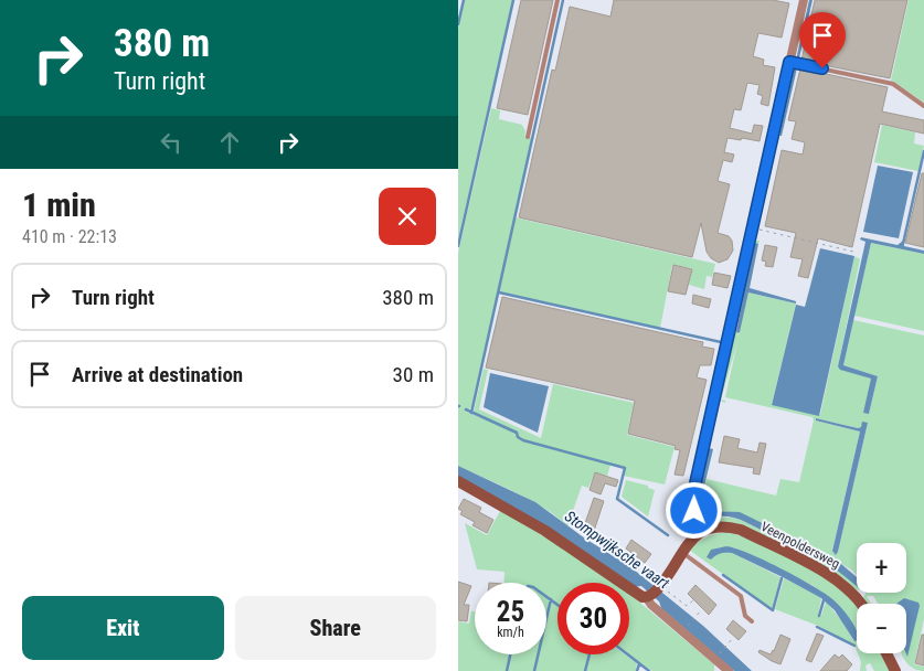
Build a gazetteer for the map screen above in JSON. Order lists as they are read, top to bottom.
{
  "streets": {
    "street": ["Veenpoldersweg"]
  },
  "water": ["Stompwijksche vaart"],
  "page": {
    "turn": ["380 m", "Turn right"],
    "heading": ["1 min", "410 m · 22:13"],
    "list": [
      {
        "name": "Turn right",
        "value": "380 m"
      },
      {
        "name": "Arrive at destination",
        "value": "30 m"
      }
    ],
    "map_buttons": ["+", "−"],
    "speed": "25 km/h",
    "limit": "30",
    "buttons": ["Exit", "Share"]
  }
}
